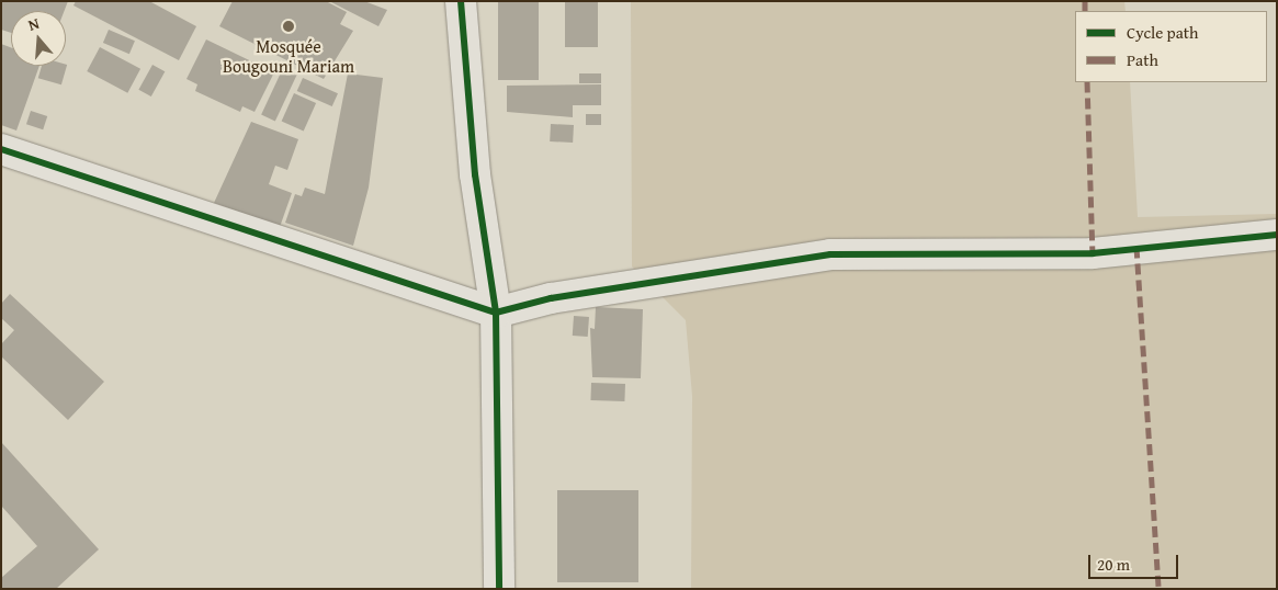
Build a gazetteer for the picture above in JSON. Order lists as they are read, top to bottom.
{
  "places": ["Mosquée Bougouni Mariam"],
  "legend": ["Cycle path", "Path"],
  "scale_bar": "20 m",
  "north": "top"
}
